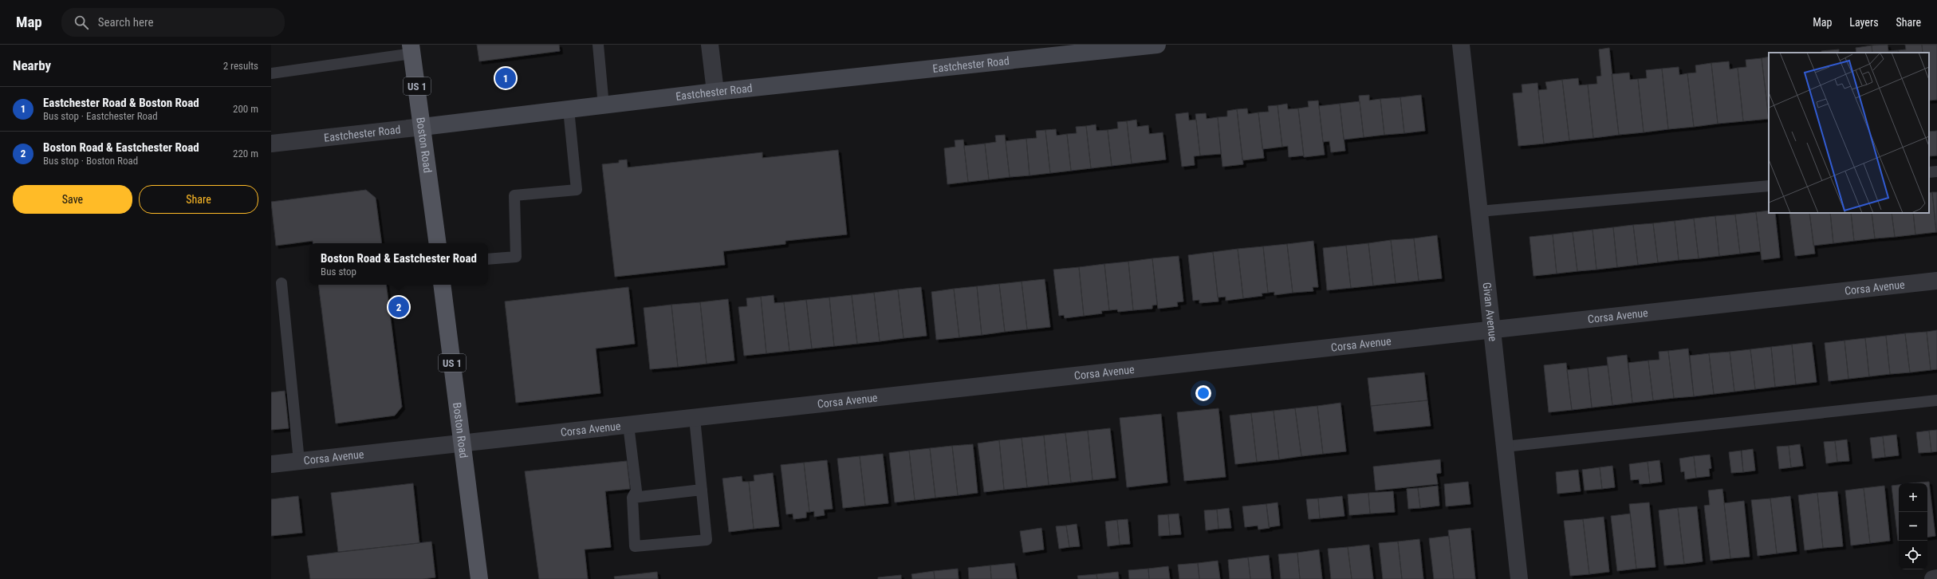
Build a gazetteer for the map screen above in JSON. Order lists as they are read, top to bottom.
{
  "streets": {
    "main road": ["Eastchester Road", "US 1", "Boston Road"],
    "street": ["Corsa Avenue", "Givan Avenue"]
  },
  "crossings": [
    ["Eastchester Road", "Boston Road"],
    ["Boston Road", "Corsa Avenue"],
    ["Corsa Avenue", "Givan Avenue"]
  ],
  "page": {
    "header": "Map",
    "search": "Search here",
    "nav": ["Map", "Layers", "Share"],
    "heading": ["Nearby", "2 results"],
    "pins": ["1", "2"],
    "list": [
      {
        "mark": "1",
        "name": "Eastchester Road & Boston Road",
        "note": "Bus stop · Eastchester Road",
        "value": "200 m"
      },
      {
        "mark": "2",
        "name": "Boston Road & Eastchester Road",
        "note": "Bus stop · Boston Road",
        "value": "220 m"
      }
    ],
    "buttons": ["Save", "Share"],
    "popup": ["Boston Road & Eastchester Road", "Bus stop"],
    "map_buttons": ["+", "−"]
  }
}
